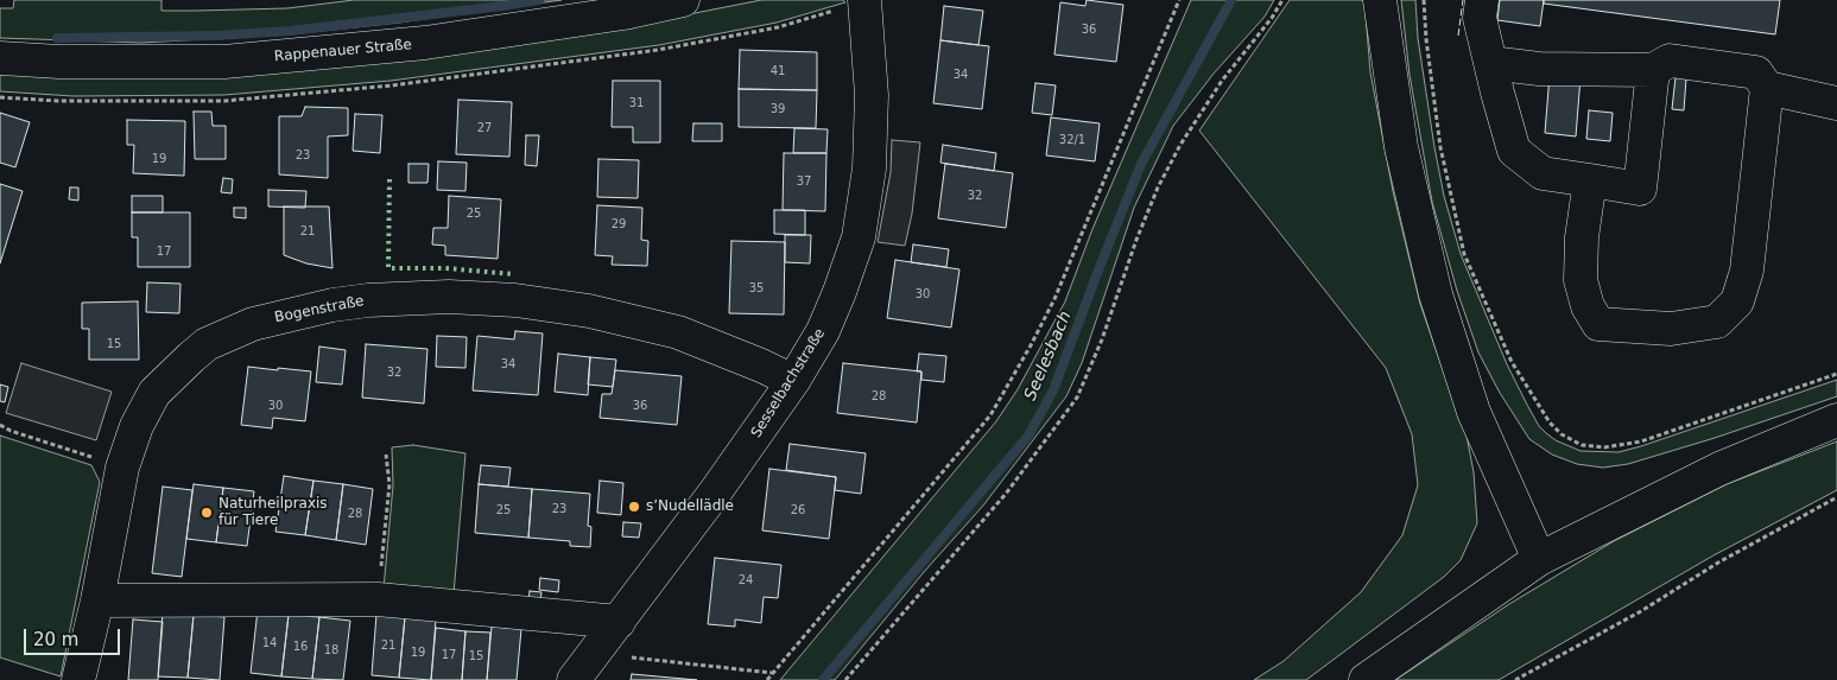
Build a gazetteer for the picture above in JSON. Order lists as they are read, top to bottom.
{
  "streets": {
    "street": ["Rappenauer Straße", "Bogenstraße", "Sesselbachstraße"]
  },
  "crossings": [
    ["Bogenstraße", "Sesselbachstraße"]
  ],
  "water": ["Seelesbach"],
  "places": ["s’Nudellädle", "Naturheilpraxis für Tiere"],
  "house_numbers": [
    "36",
    "41",
    "34",
    "31",
    "39",
    "27",
    "32/1",
    "23",
    "19",
    "37",
    "32",
    "25",
    "29",
    "21",
    "17",
    "35",
    "30",
    "15",
    "34",
    "32",
    "28",
    "30",
    "36",
    "23",
    "25",
    "26",
    "28",
    "24",
    "14",
    "21",
    "16",
    "18",
    "19",
    "17",
    "15"
  ],
  "scale_bar": "20 m"
}
